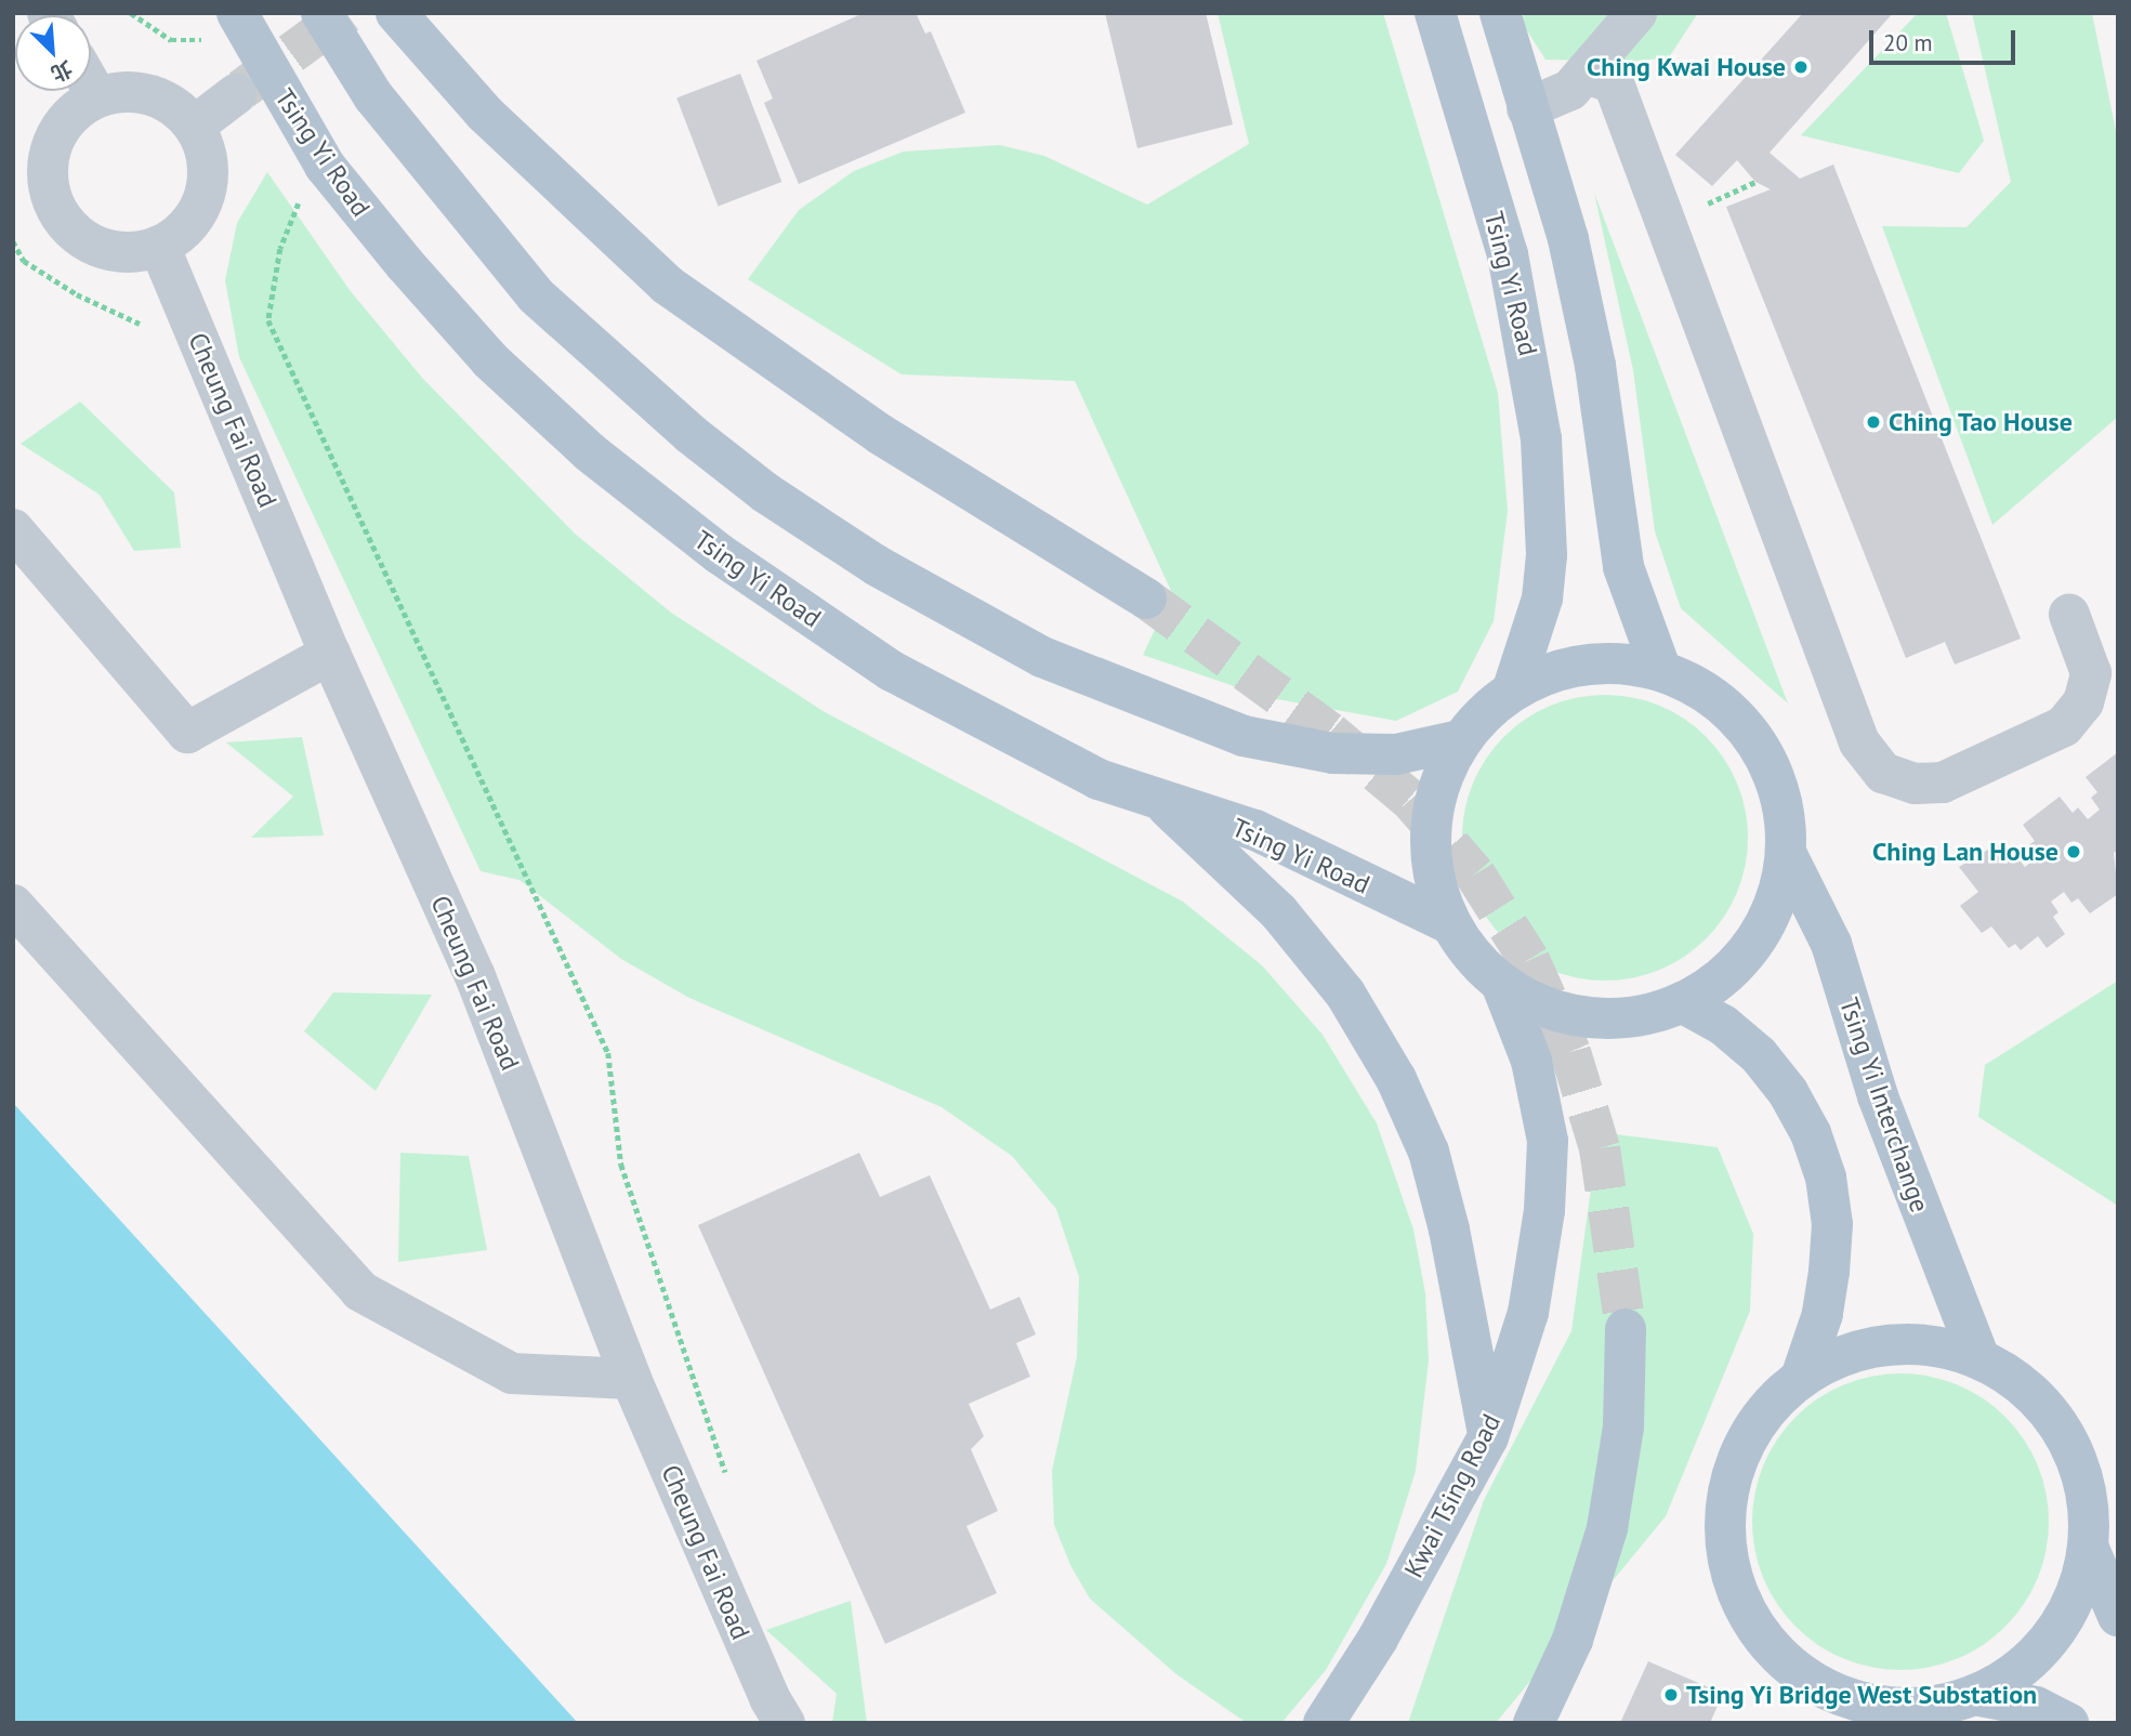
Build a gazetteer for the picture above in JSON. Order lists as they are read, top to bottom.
{
  "streets": {
    "main road": ["Tsing Yi Road", "Tsing Yi Interchange", "Kwai Tsing Road"],
    "street": ["Cheung Fai Road"]
  },
  "crossings": [
    ["Tsing Yi Road", "Tsing Yi Interchange"],
    ["Tsing Yi Interchange", "Kwai Tsing Road"]
  ],
  "places": [
    "Ching Kwai House",
    "Ching Tao House",
    "Ching Lan House",
    "Tsing Yi Bridge West Substation"
  ],
  "scale_bar": "20 m",
  "north": "bottom right"
}
